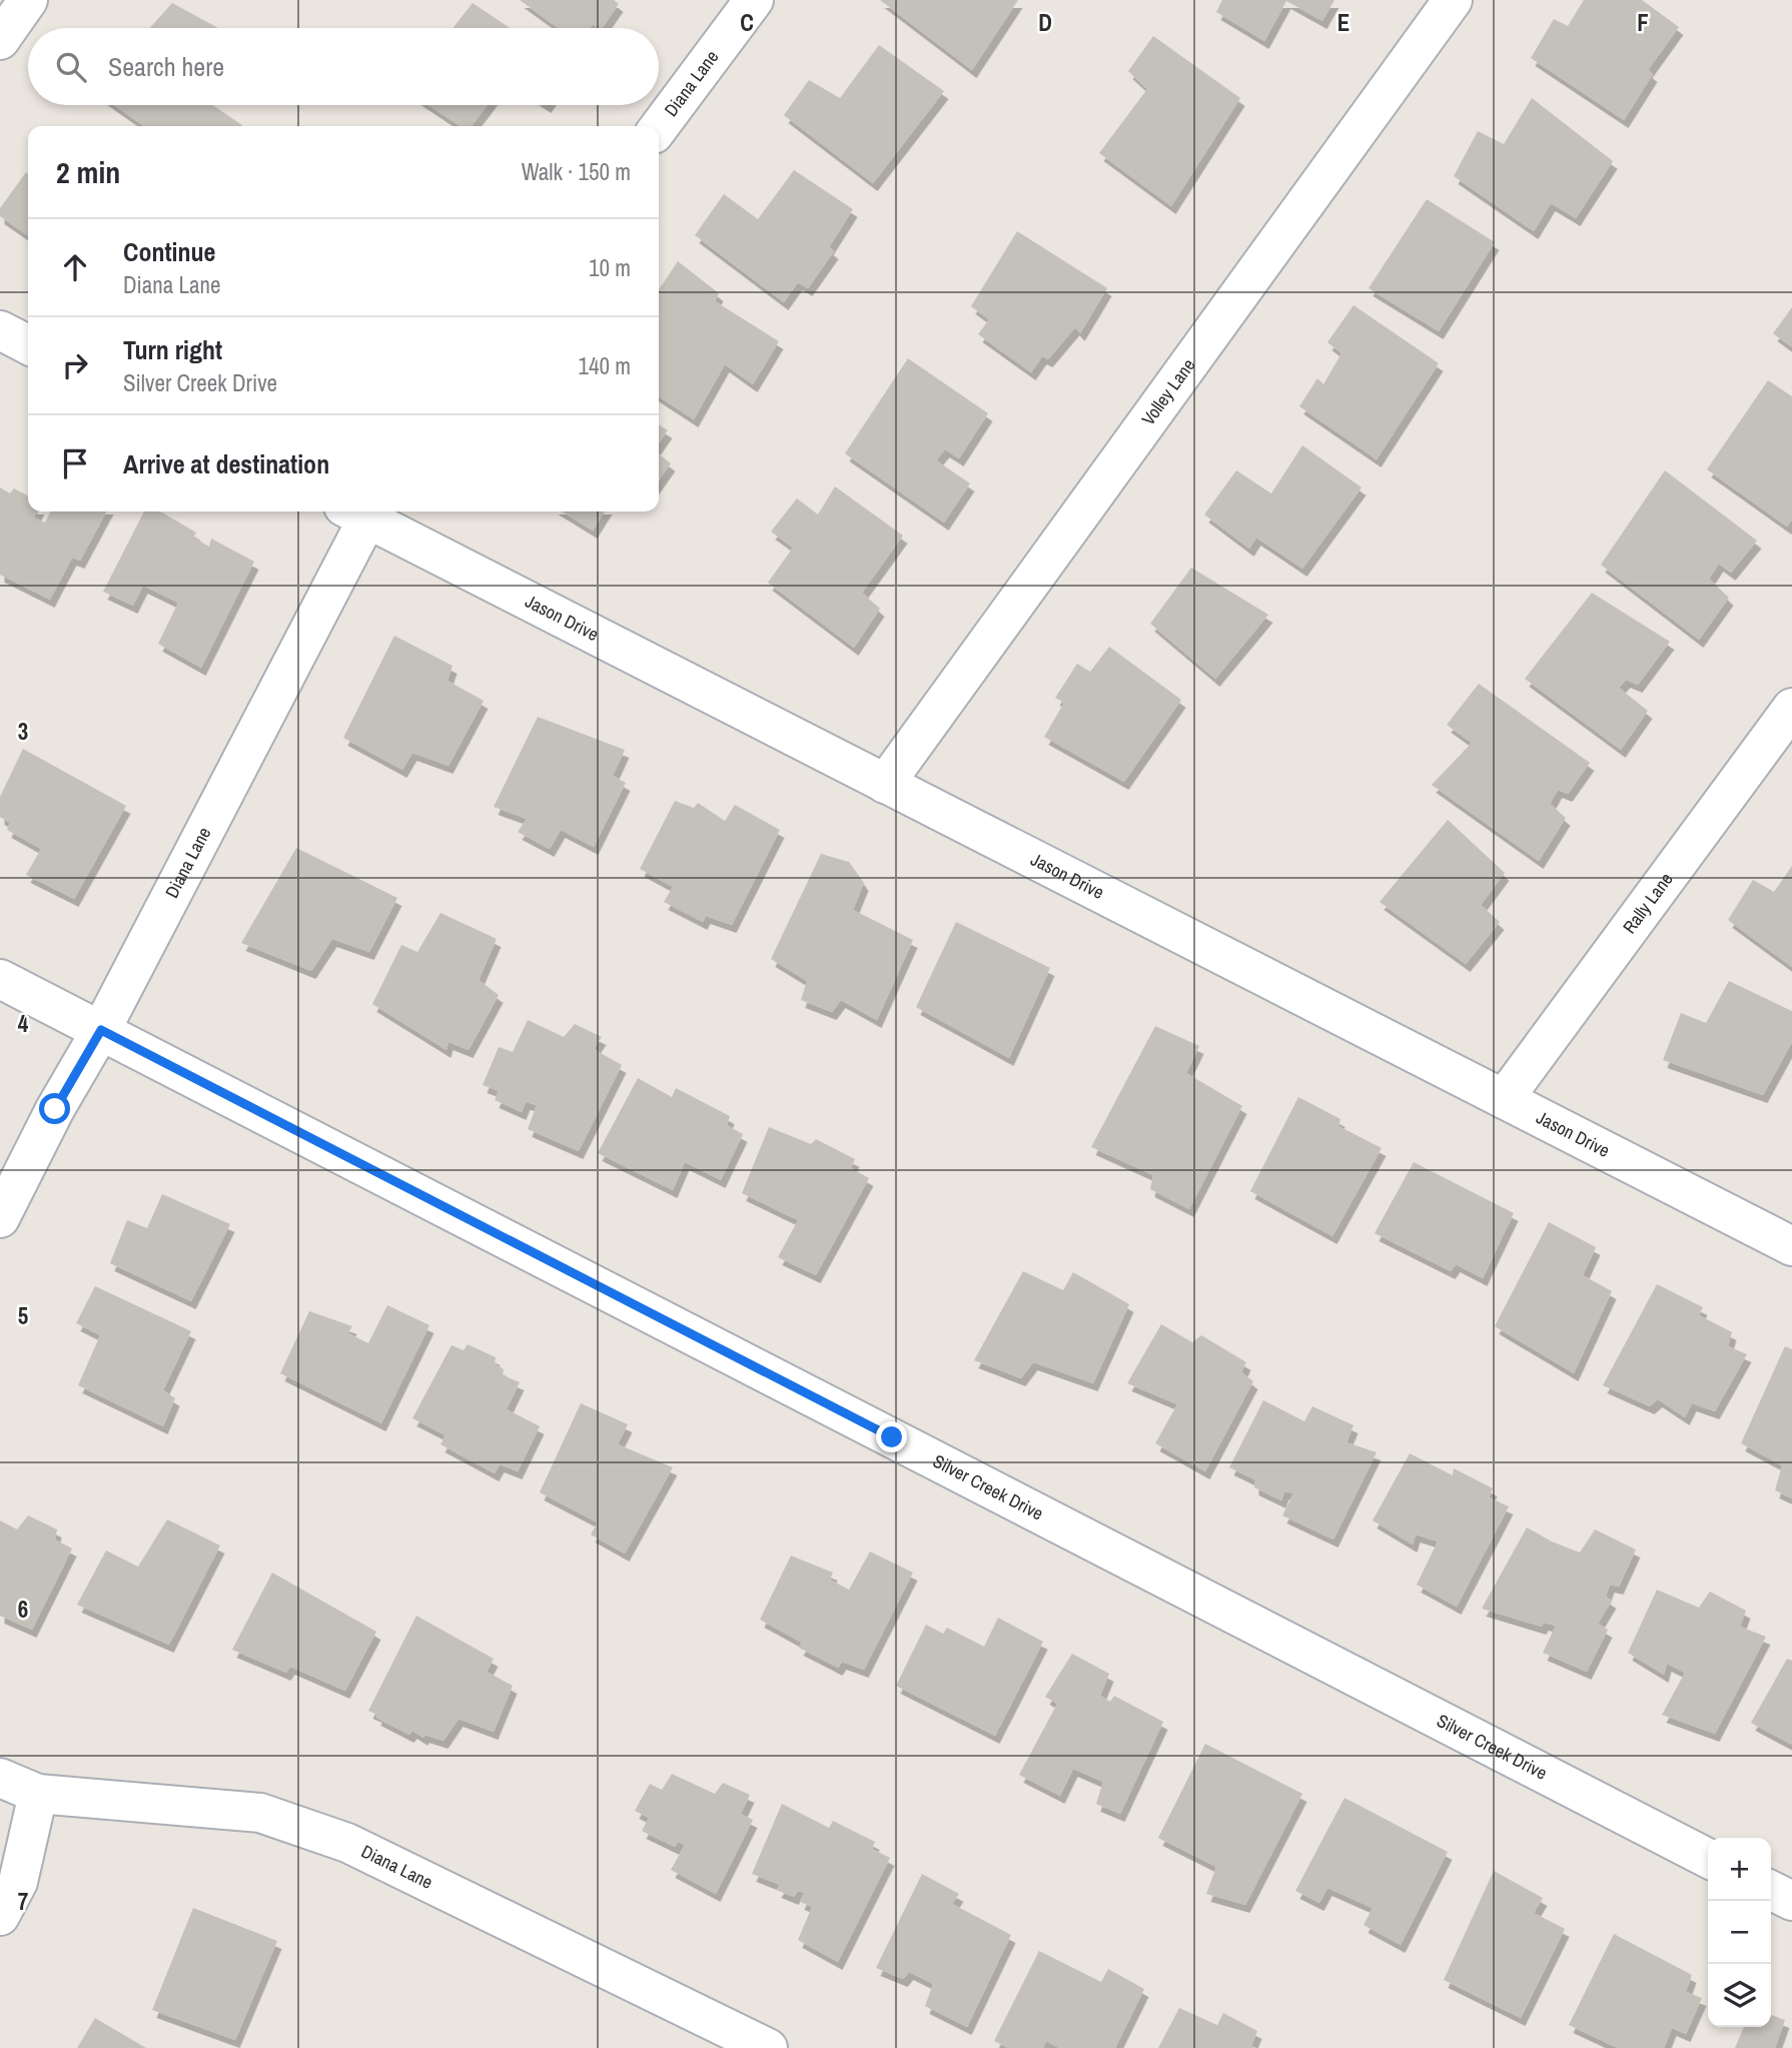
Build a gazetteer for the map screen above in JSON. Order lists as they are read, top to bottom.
{
  "streets": {
    "street": [
      "Diana Lane",
      "Volley Lane",
      "Jason Drive",
      "Rally Lane",
      "Silver Creek Drive"
    ]
  },
  "crossings": [
    ["Diana Lane", "Silver Creek Drive"],
    ["Volley Lane", "Jason Drive"],
    ["Jason Drive", "Rally Lane"]
  ],
  "page": {
    "search": "Search here",
    "heading": ["2 min", "Walk · 150 m"],
    "list": [
      ["Continue", "Diana Lane", "10 m"],
      ["Turn right", "Silver Creek Drive", "140 m"],
      "Arrive at destination"
    ],
    "map_buttons": ["+", "−"]
  },
  "grid": {
    "columns": [
      "C",
      "D",
      "E",
      "F"
    ],
    "rows": [
      "3",
      "4",
      "5",
      "6",
      "7"
    ]
  }
}
